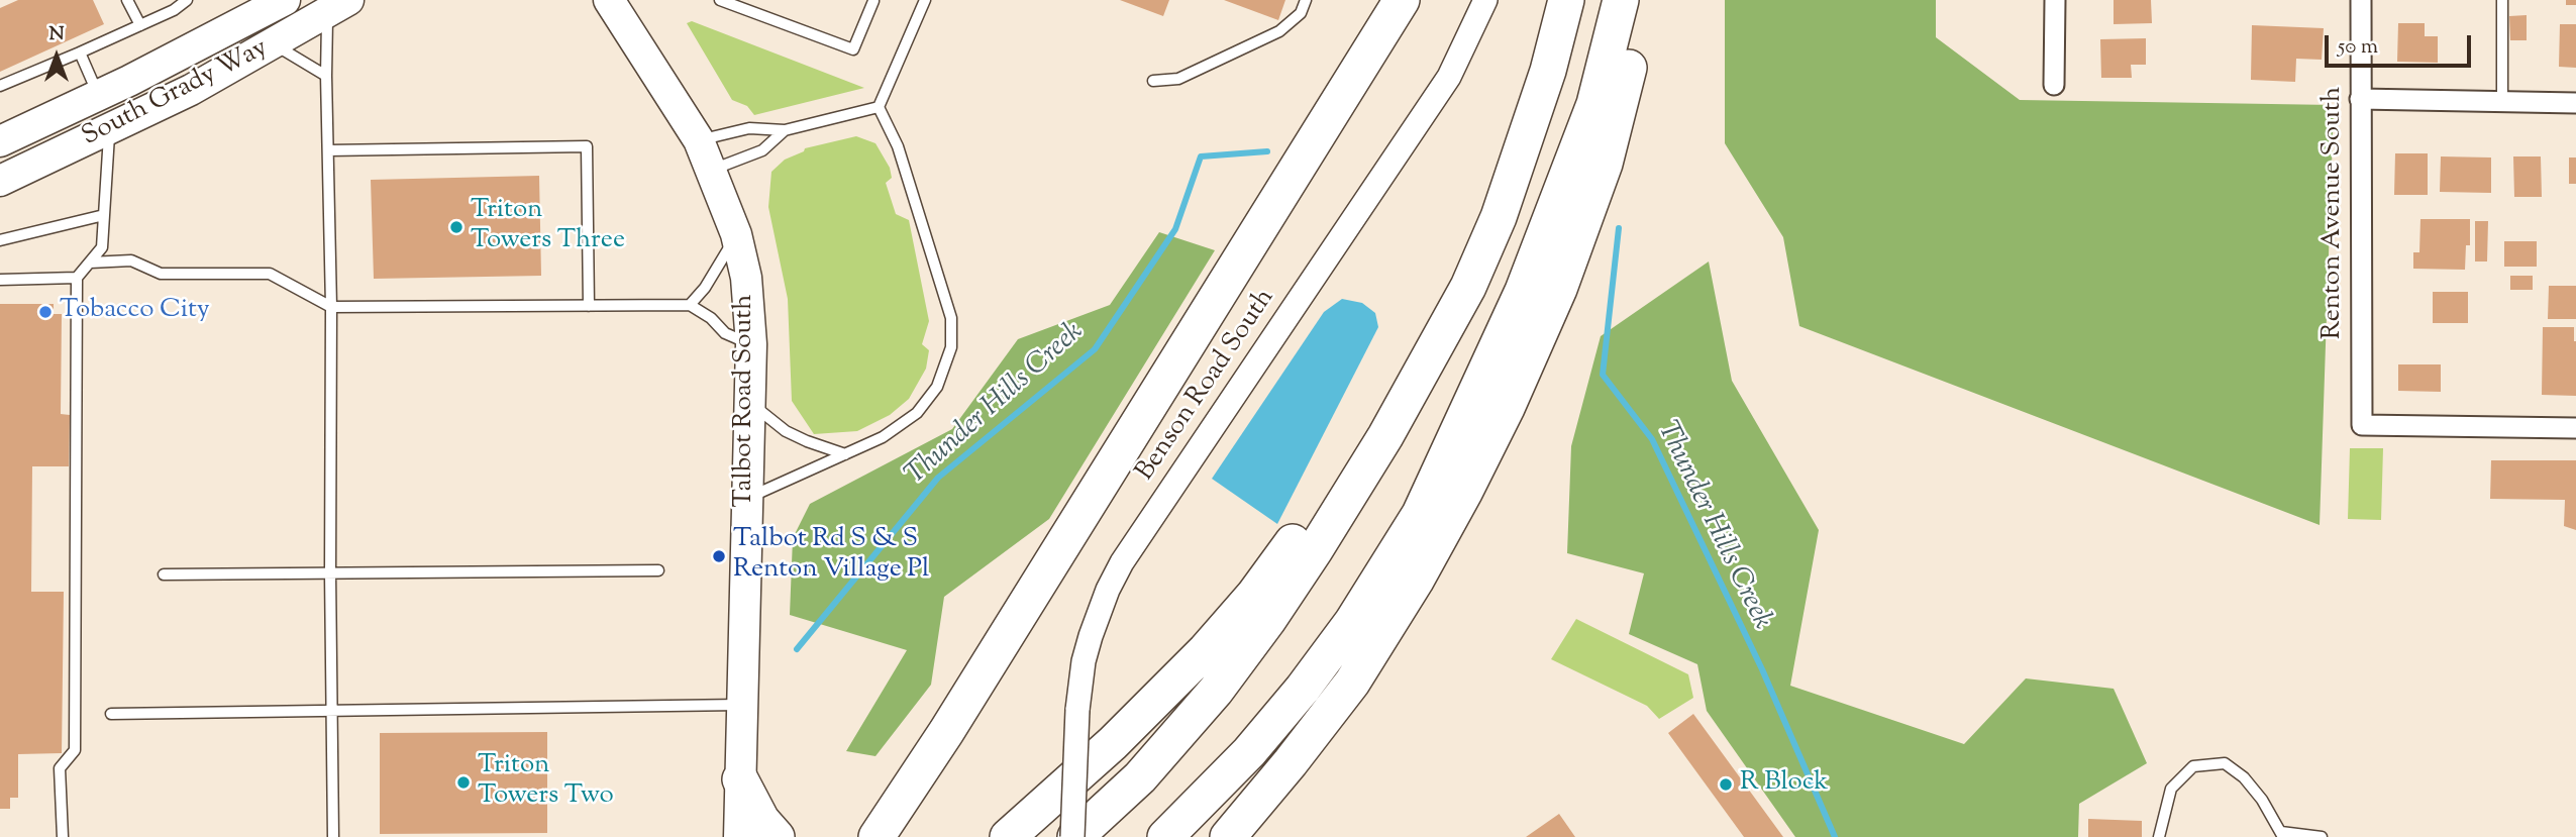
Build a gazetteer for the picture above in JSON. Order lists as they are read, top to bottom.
{
  "streets": {
    "main road": ["South Grady Way", "Talbot Road South"],
    "street": ["Renton Avenue South", "Benson Road South"]
  },
  "water": ["Thunder Hills Creek"],
  "places": [
    "Triton Towers Three",
    "Tobacco City",
    "Talbot Rd S & S Renton Village Pl",
    "Triton Towers Two",
    "R Block"
  ],
  "scale_bar": "50 m",
  "north": "top"
}
